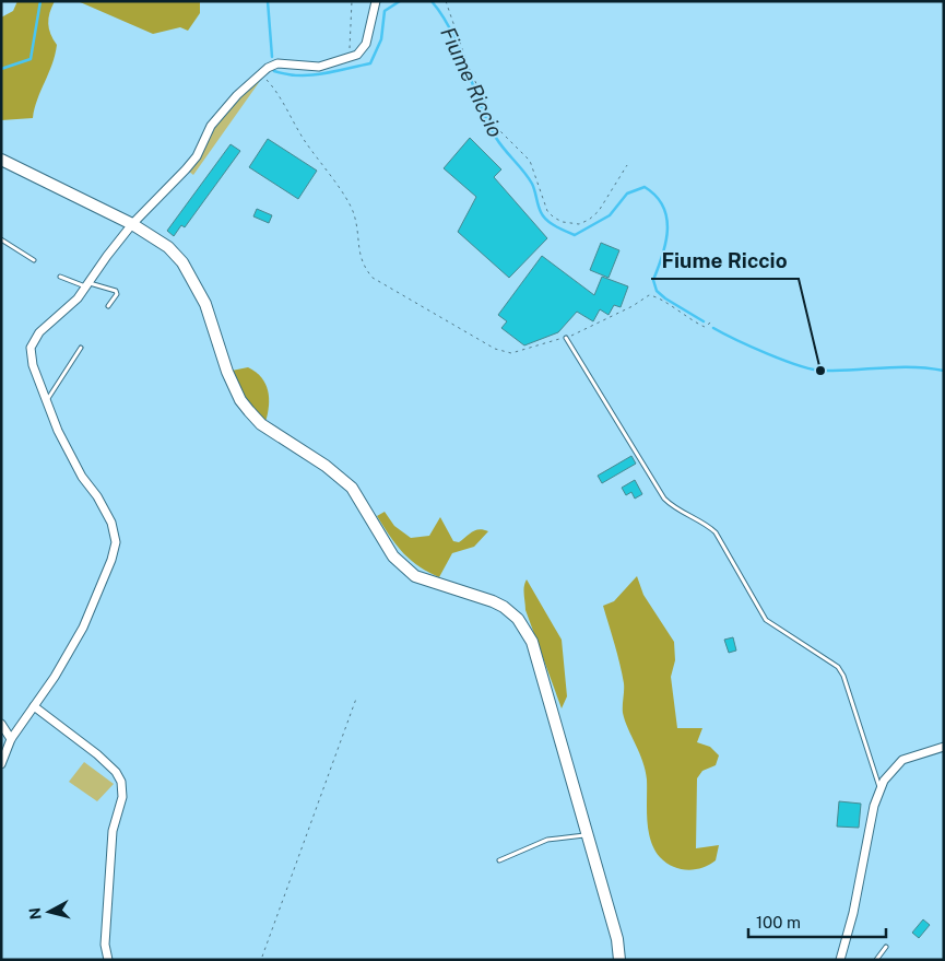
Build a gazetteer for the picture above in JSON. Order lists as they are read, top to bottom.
{
  "water": ["Fiume Riccio"],
  "places": ["Fiume Riccio"],
  "scale_bar": "100 m",
  "north": "left"
}
